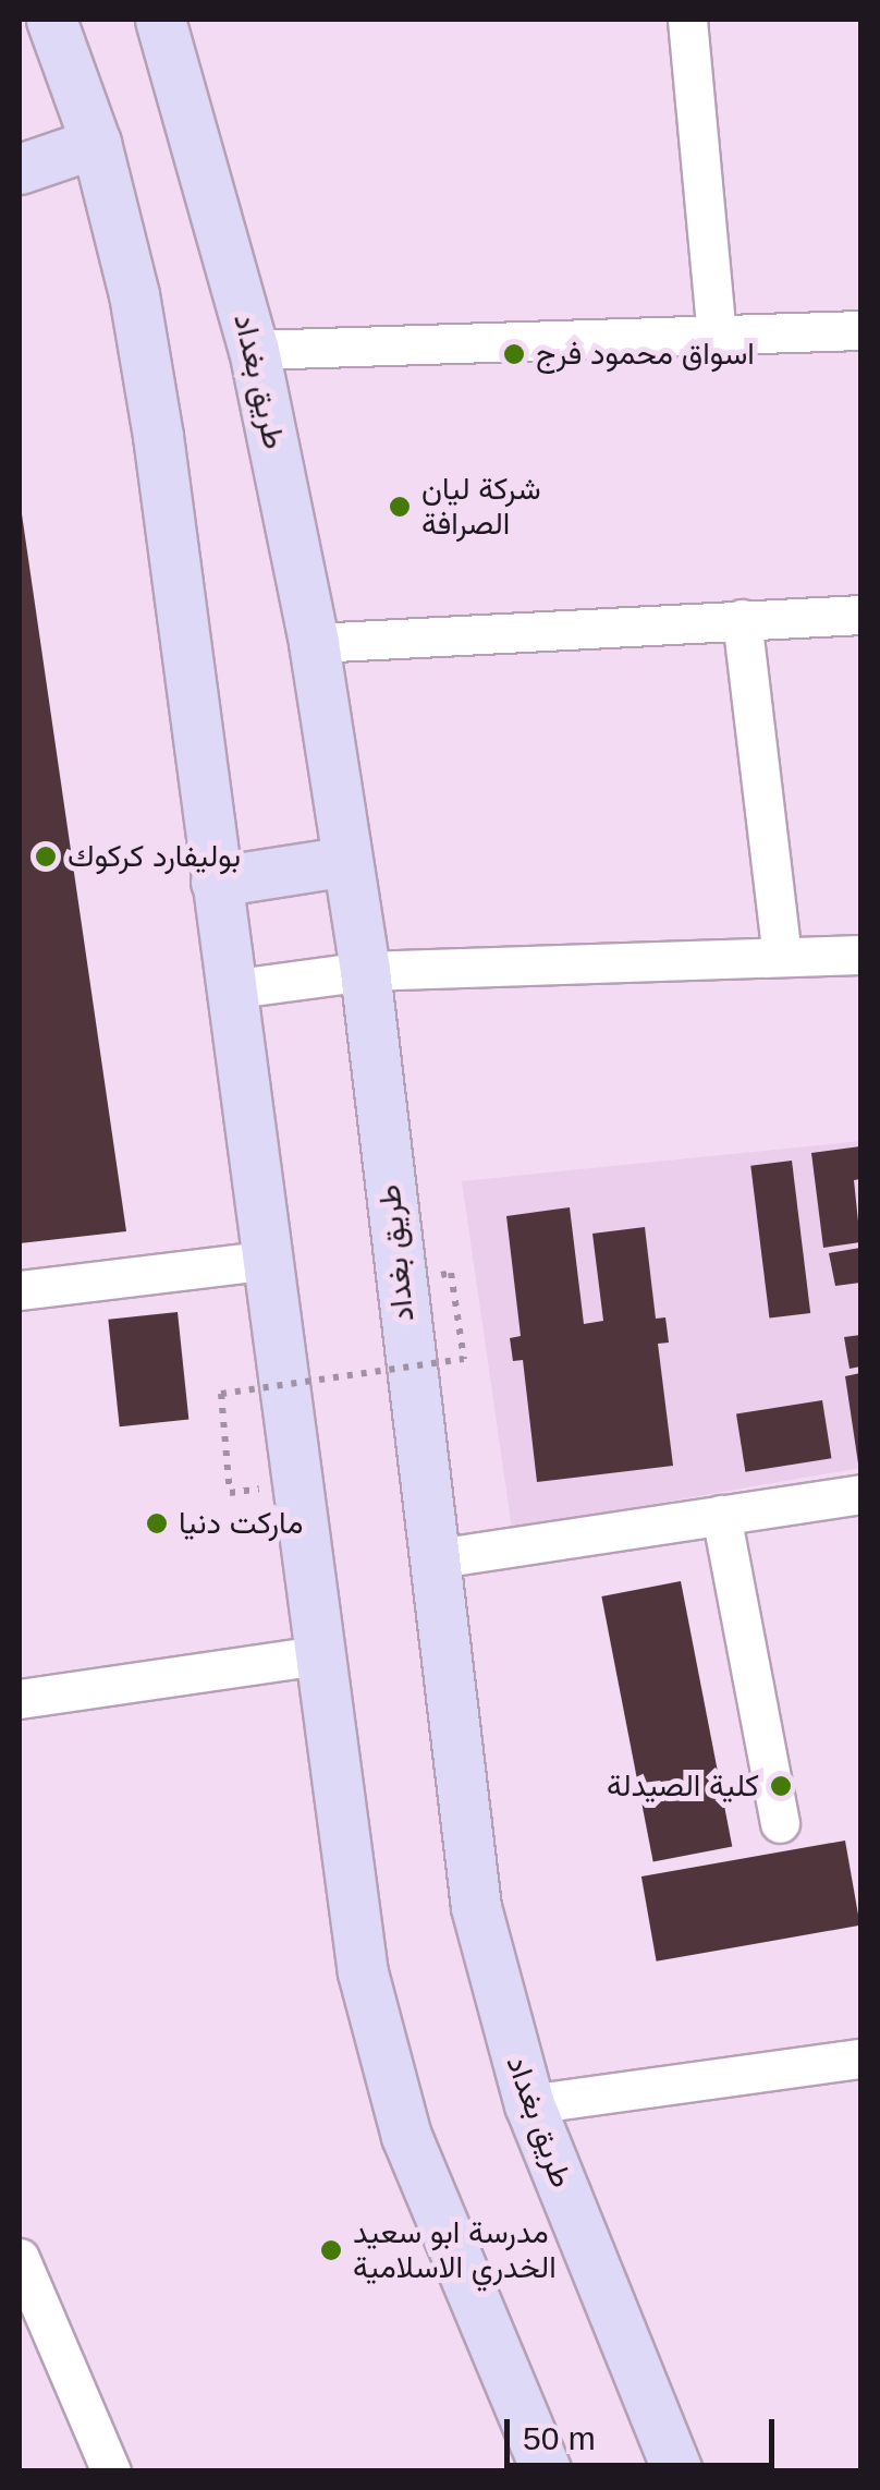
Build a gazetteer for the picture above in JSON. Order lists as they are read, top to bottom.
{
  "streets": {
    "main road": ["طريق بغداد"]
  },
  "places": [
    "اسواق محمود فرج",
    "شركة ليان الصرافة",
    "بوليفارد كركوك",
    "ماركت دنيا",
    "كلية الصيدلة",
    "مدرسة ابو سعيد الخدري الاسلامية"
  ],
  "scale_bar": "50 m"
}
